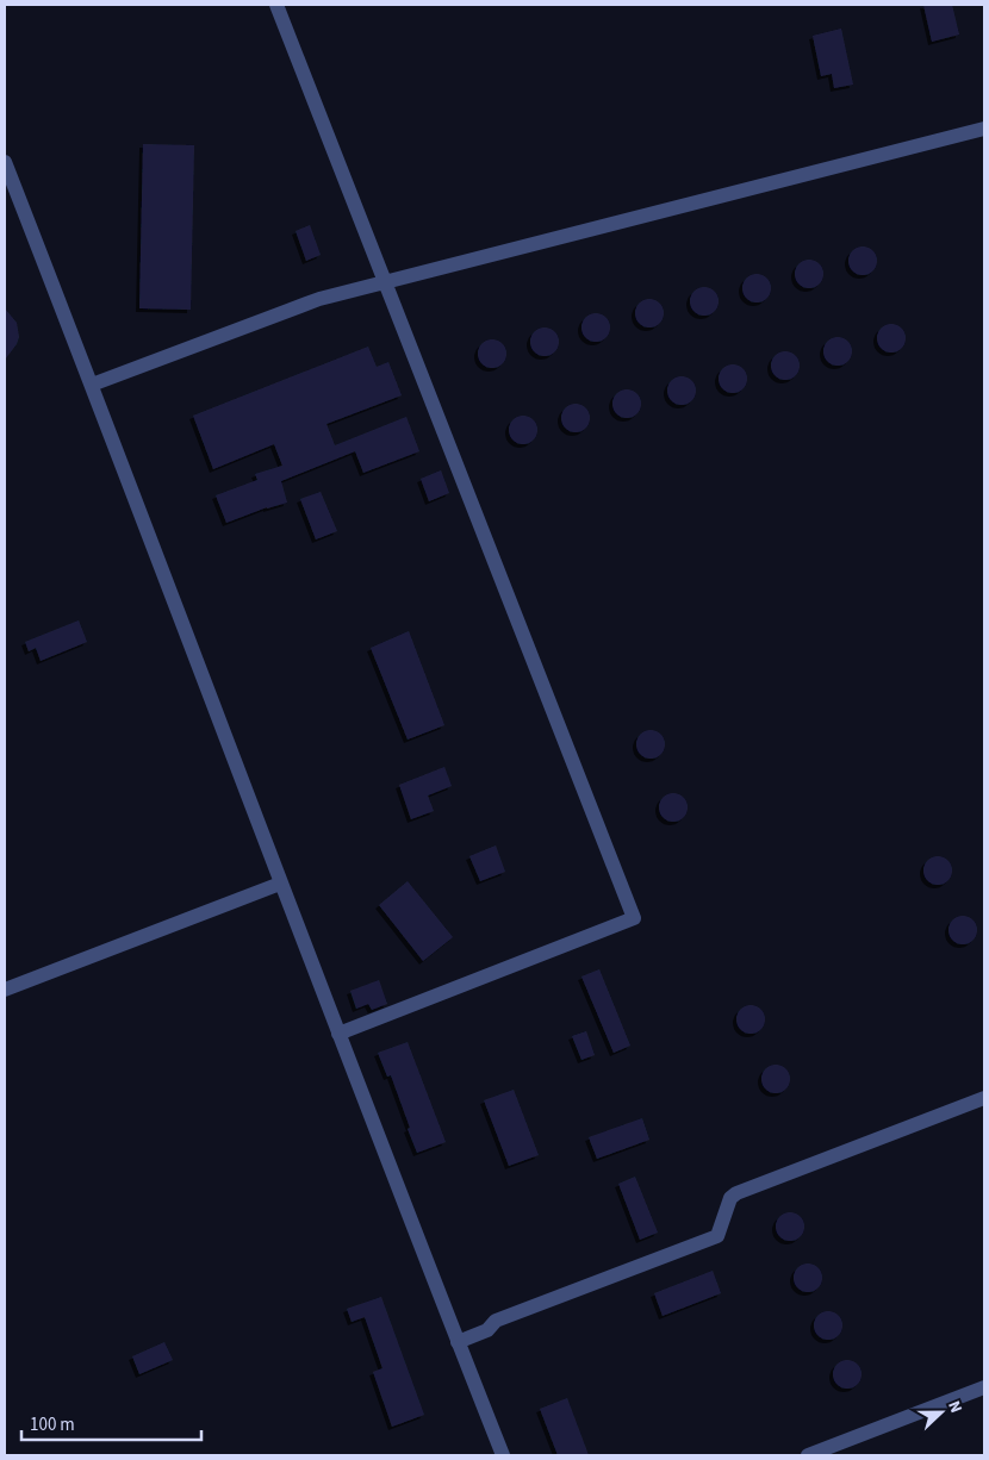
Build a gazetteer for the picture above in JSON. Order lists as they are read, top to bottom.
{
  "scale_bar": "100 m",
  "north": "right"
}
